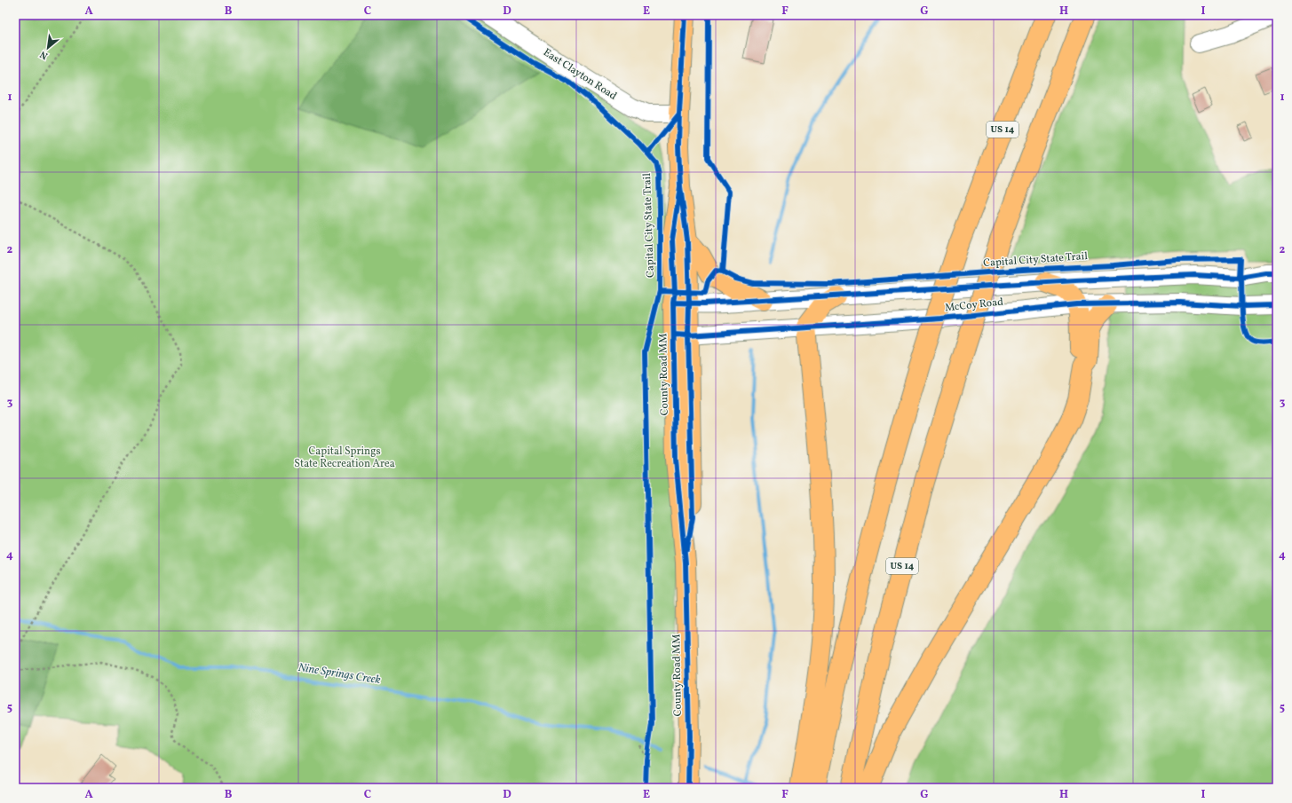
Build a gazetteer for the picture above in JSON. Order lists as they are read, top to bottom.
{
  "streets": {
    "main road": ["US 14", "County Road MM"],
    "street": ["East Clayton Road", "McCoy Road"],
    "cycle path": ["Capital City State Trail"]
  },
  "crossings": [
    ["East Clayton Road", "County Road MM"],
    ["McCoy Road", "County Road MM"]
  ],
  "water": ["Nine Springs Creek"],
  "parks": ["Capital Springs State Recreation Area"],
  "north": "bottom left",
  "grid": {
    "columns": [
      "A",
      "B",
      "C",
      "D",
      "E",
      "F",
      "G",
      "H",
      "I"
    ],
    "rows": [
      "1",
      "2",
      "3",
      "4",
      "5"
    ]
  }
}
